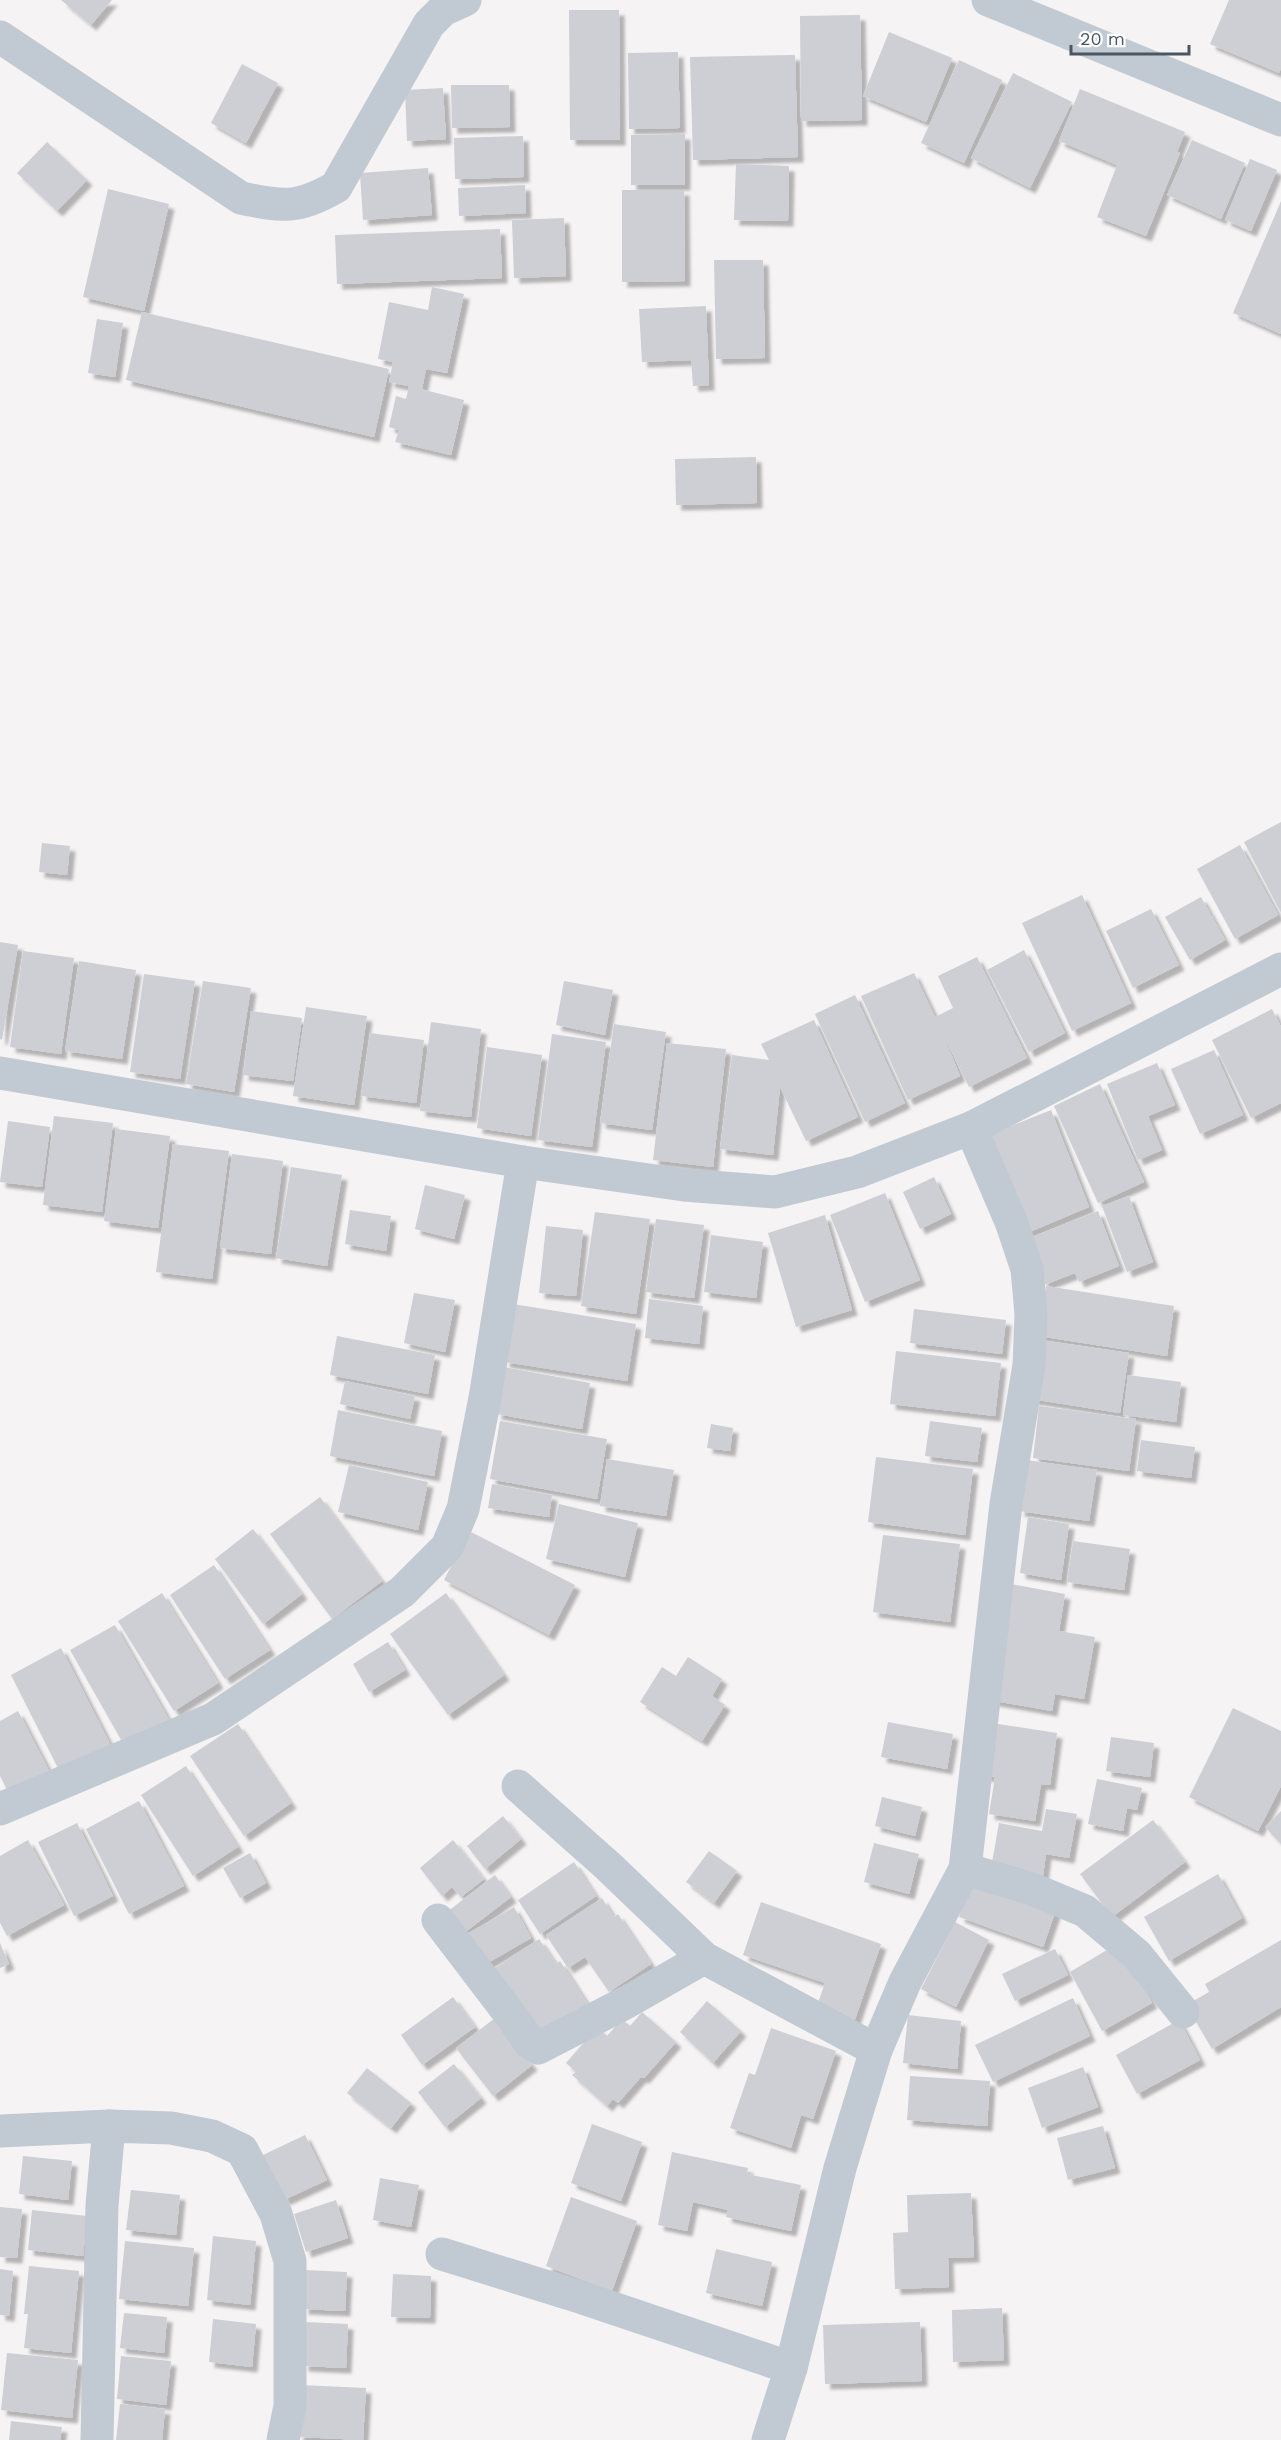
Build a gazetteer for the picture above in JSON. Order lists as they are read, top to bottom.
{
  "scale_bar": "20 m"
}
